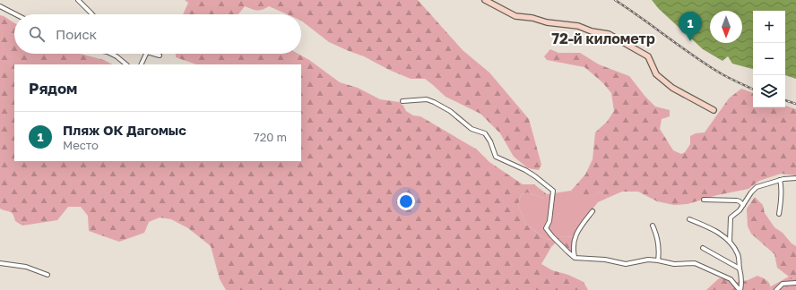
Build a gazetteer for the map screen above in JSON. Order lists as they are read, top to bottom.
{
  "districts": ["72-й километр"],
  "north": "bottom",
  "page": {
    "map_buttons": ["+", "−"],
    "pins": "1",
    "search": "Поиск",
    "heading": "Рядом",
    "list": [
      {
        "mark": "1",
        "name": "Пляж ОК Дагомыс",
        "note": "Место",
        "value": "720 m"
      }
    ]
  }
}
